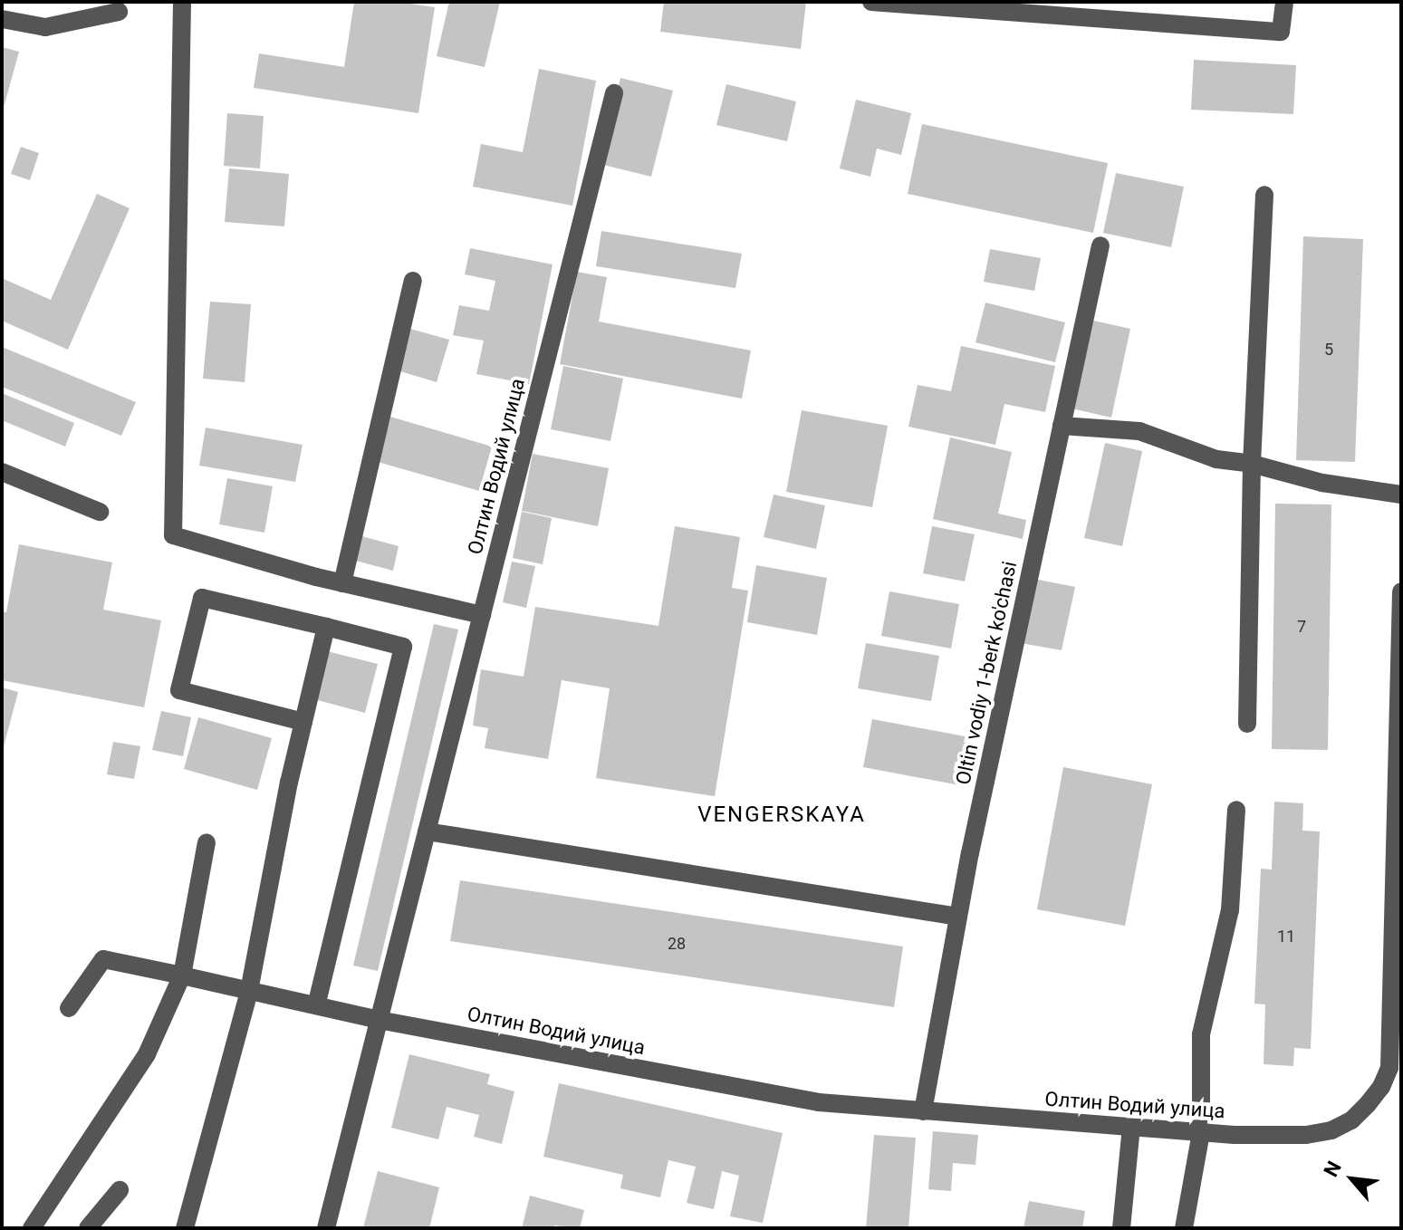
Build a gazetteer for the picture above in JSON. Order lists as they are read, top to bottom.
{
  "streets": {
    "street": ["Олтин Водий улица", "Oltin vodiy 1-berk ko'chasi"]
  },
  "crossings": [
    ["Олтин Водий улица", "Oltin vodiy 1-berk ko'chasi"]
  ],
  "districts": ["VENGERSKAYA"],
  "house_numbers": [
    "5",
    "7",
    "11",
    "28"
  ],
  "north": "top left"
}
